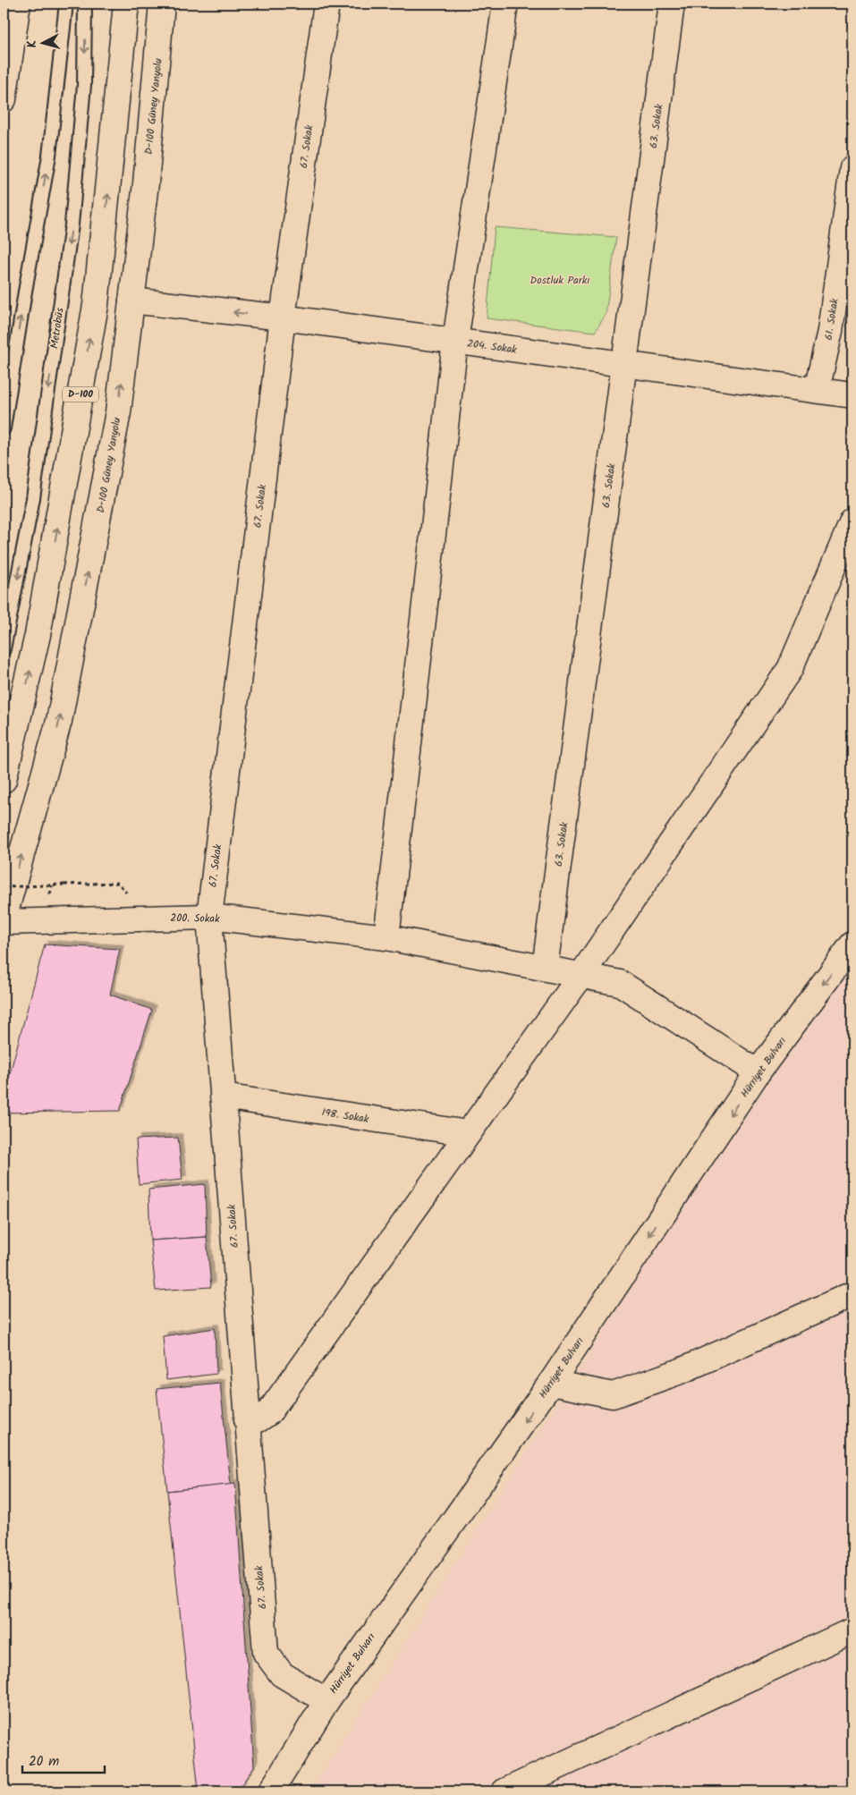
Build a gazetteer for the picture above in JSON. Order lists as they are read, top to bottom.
{
  "streets": {
    "main road": [
      "D-100 Güney Yanyolu",
      "63. Sokak",
      "67. Sokak",
      "61. Sokak",
      "204. Sokak",
      "D-100",
      "200. Sokak",
      "Hürriyet Bulvarı",
      "198. Sokak"
    ],
    "lane": ["Metrobüs"]
  },
  "crossings": [
    ["D-100 Güney Yanyolu", "204. Sokak"],
    ["63. Sokak", "204. Sokak"],
    ["63. Sokak", "200. Sokak"],
    ["67. Sokak", "204. Sokak"],
    ["67. Sokak", "200. Sokak"],
    ["67. Sokak", "Hürriyet Bulvarı"],
    ["67. Sokak", "198. Sokak"],
    ["61. Sokak", "204. Sokak"],
    ["200. Sokak", "Hürriyet Bulvarı"]
  ],
  "parks": ["Dostluk Parkı"],
  "scale_bar": "20 m",
  "north": "left"
}
